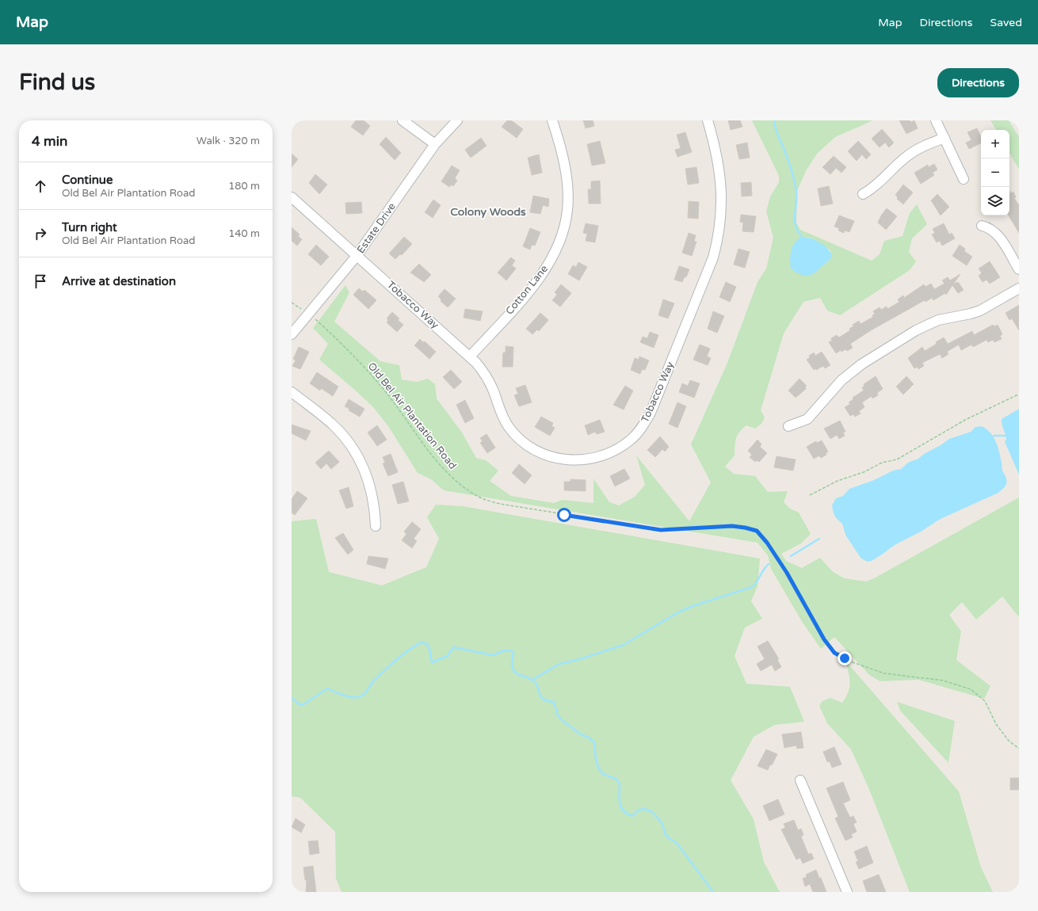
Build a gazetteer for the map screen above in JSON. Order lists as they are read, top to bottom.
{
  "streets": {
    "street": ["Estate Drive", "Cotton Lane", "Tobacco Way"],
    "path": ["Old Bel Air Plantation Road"]
  },
  "crossings": [
    ["Estate Drive", "Tobacco Way"],
    ["Estate Drive", "Old Bel Air Plantation Road"],
    ["Cotton Lane", "Tobacco Way"]
  ],
  "districts": ["Colony Woods"],
  "page": {
    "header": "Map",
    "nav": ["Map", "Directions", "Saved"],
    "buttons": "Directions",
    "title": "Find us",
    "heading": ["4 min", "Walk · 320 m"],
    "map_buttons": ["+", "−"],
    "list": [
      ["Continue", "Old Bel Air Plantation Road", "180 m"],
      ["Turn right", "Old Bel Air Plantation Road", "140 m"],
      "Arrive at destination"
    ]
  }
}
